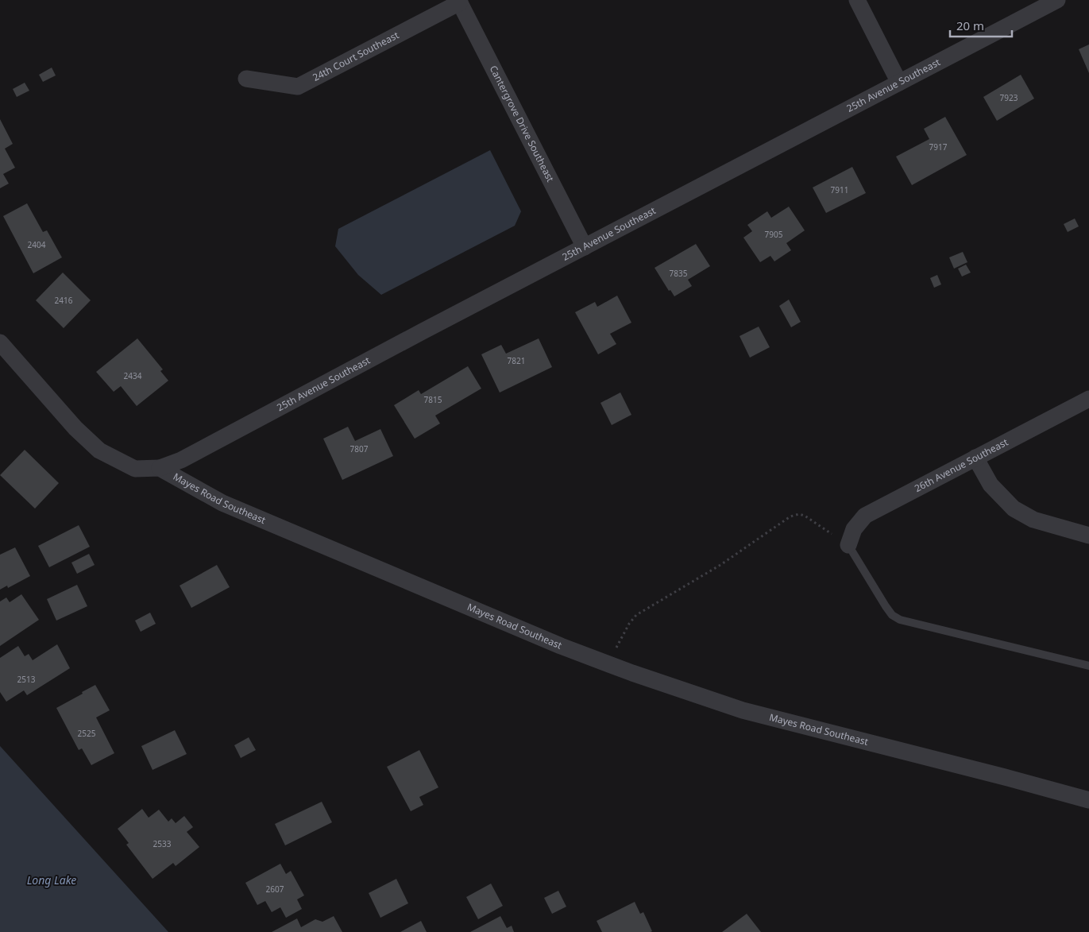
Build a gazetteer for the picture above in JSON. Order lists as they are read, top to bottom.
{
  "streets": {
    "street": [
      "24th Court Southeast",
      "25th Avenue Southeast",
      "Cantergrove Drive Southeast",
      "26th Avenue Southeast",
      "Mayes Road Southeast"
    ]
  },
  "crossings": [
    ["24th Court Southeast", "Cantergrove Drive Southeast"],
    ["25th Avenue Southeast", "Cantergrove Drive Southeast"],
    ["25th Avenue Southeast", "Mayes Road Southeast"]
  ],
  "water": ["Long Lake"],
  "house_numbers": [
    "7923",
    "7917",
    "7911",
    "7905",
    "2404",
    "7835",
    "2416",
    "7821",
    "2434",
    "7815",
    "7807",
    "2513",
    "2525",
    "2533",
    "2607"
  ],
  "scale_bar": "20 m"
}
